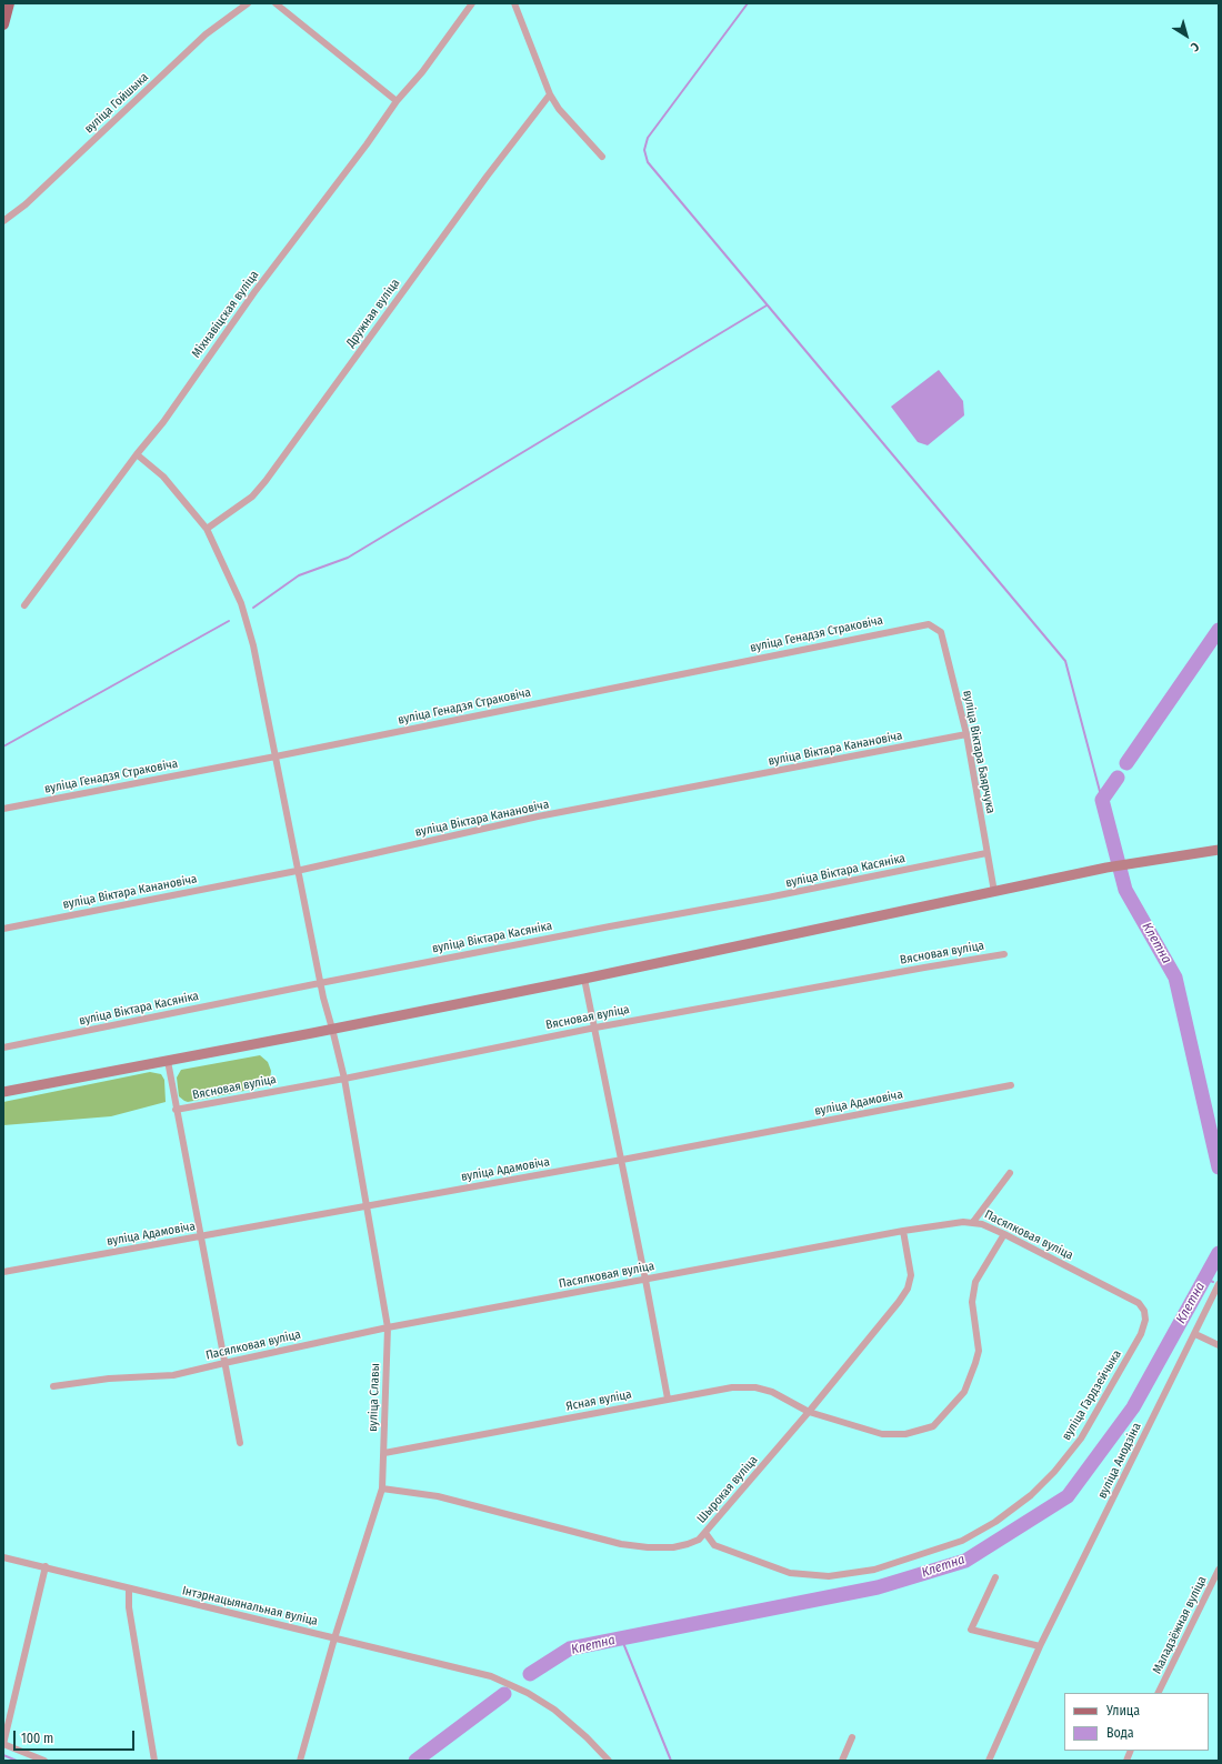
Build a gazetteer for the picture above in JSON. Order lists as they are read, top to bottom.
{
  "streets": {
    "street": [
      "вуліца Гойшыка",
      "Дружная вуліца",
      "Міхнавіцская вуліца",
      "вуліца Генадзя Страковіча",
      "вуліца Віктара Канановіча",
      "вуліца Віктара Баярчука",
      "вуліца Віктара Касяніка",
      "Вясновая вуліца",
      "вуліца Адамовіча",
      "Пасялковая вуліца",
      "вуліца Гардзейчыка",
      "вуліца Славы",
      "Ясная вуліца",
      "вуліца Анодзіна",
      "Шырокая вуліца",
      "Інтэрнацыянальная вуліца",
      "Маладзёжная вуліца"
    ]
  },
  "crossings": [
    ["Дружная вуліца", "вуліца Славы"],
    ["вуліца Генадзя Страковіча", "вуліца Віктара Баярчука"],
    ["вуліца Генадзя Страковіча", "вуліца Славы"],
    ["вуліца Віктара Канановіча", "вуліца Віктара Баярчука"],
    ["вуліца Віктара Канановіча", "вуліца Славы"],
    ["вуліца Віктара Баярчука", "вуліца Віктара Касяніка"],
    ["вуліца Віктара Касяніка", "вуліца Славы"],
    ["Вясновая вуліца", "вуліца Славы"],
    ["вуліца Адамовіча", "вуліца Славы"],
    ["Пасялковая вуліца", "вуліца Гардзейчыка"],
    ["Пасялковая вуліца", "вуліца Славы"],
    ["Пасялковая вуліца", "Шырокая вуліца"],
    ["вуліца Гардзейчыка", "Шырокая вуліца"],
    ["вуліца Славы", "Ясная вуліца"],
    ["вуліца Славы", "Шырокая вуліца"],
    ["вуліца Славы", "Інтэрнацыянальная вуліца"],
    ["Ясная вуліца", "Шырокая вуліца"]
  ],
  "water": ["Клетна"],
  "legend": ["Улица", "Вода"],
  "scale_bar": "100 m",
  "north": "bottom right"
}
